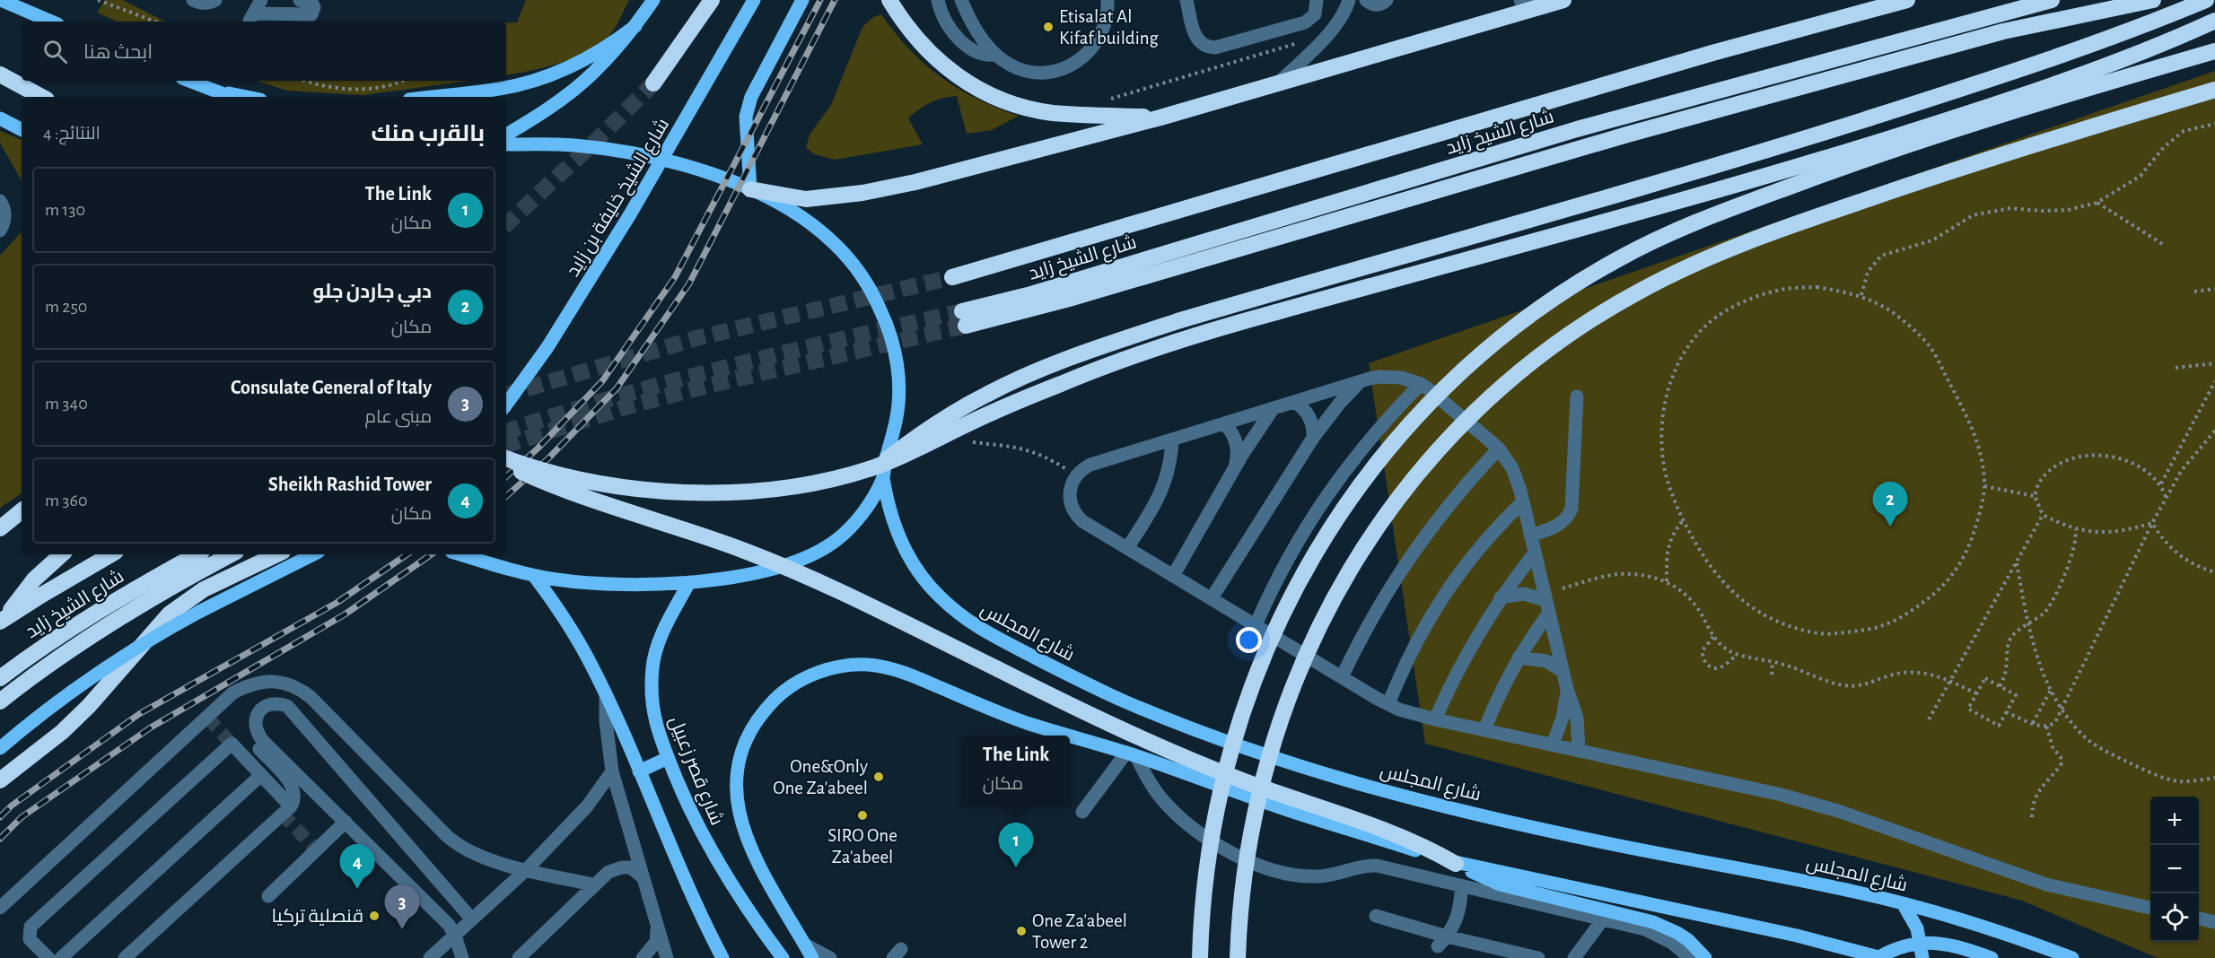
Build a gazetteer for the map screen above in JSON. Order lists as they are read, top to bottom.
{
  "streets": {
    "highway": ["شارع الشيخ زايد"],
    "main road": ["شارع الشيخ خليفة بن زايد", "شارع المجلس", "شارع قصر زعبيل"]
  },
  "places": [
    "Etisalat Al Kifaf building",
    "One&Only One Za'abeel",
    "SIRO One Za'abeel",
    "قنصلية تركيا",
    "One Za'abeel Tower 2"
  ],
  "page": {
    "search": "ابحث هنا",
    "heading": ["بالقرب منك", "النتائج: 4"],
    "list": [
      {
        "mark": "1",
        "name": "The Link",
        "note": "مكان",
        "value": "130 m"
      },
      {
        "mark": "2",
        "name": "دبي جاردن جلو",
        "note": "مكان",
        "value": "250 m"
      },
      {
        "mark": "3",
        "name": "Consulate General of Italy",
        "note": "مبنى عام",
        "value": "340 m"
      },
      {
        "mark": "4",
        "name": "Sheikh Rashid Tower",
        "note": "مكان",
        "value": "360 m"
      }
    ],
    "pins": [
      "2",
      "1",
      "4",
      "3"
    ],
    "popup": ["The Link", "مكان"],
    "map_buttons": ["+", "−"]
  }
}
